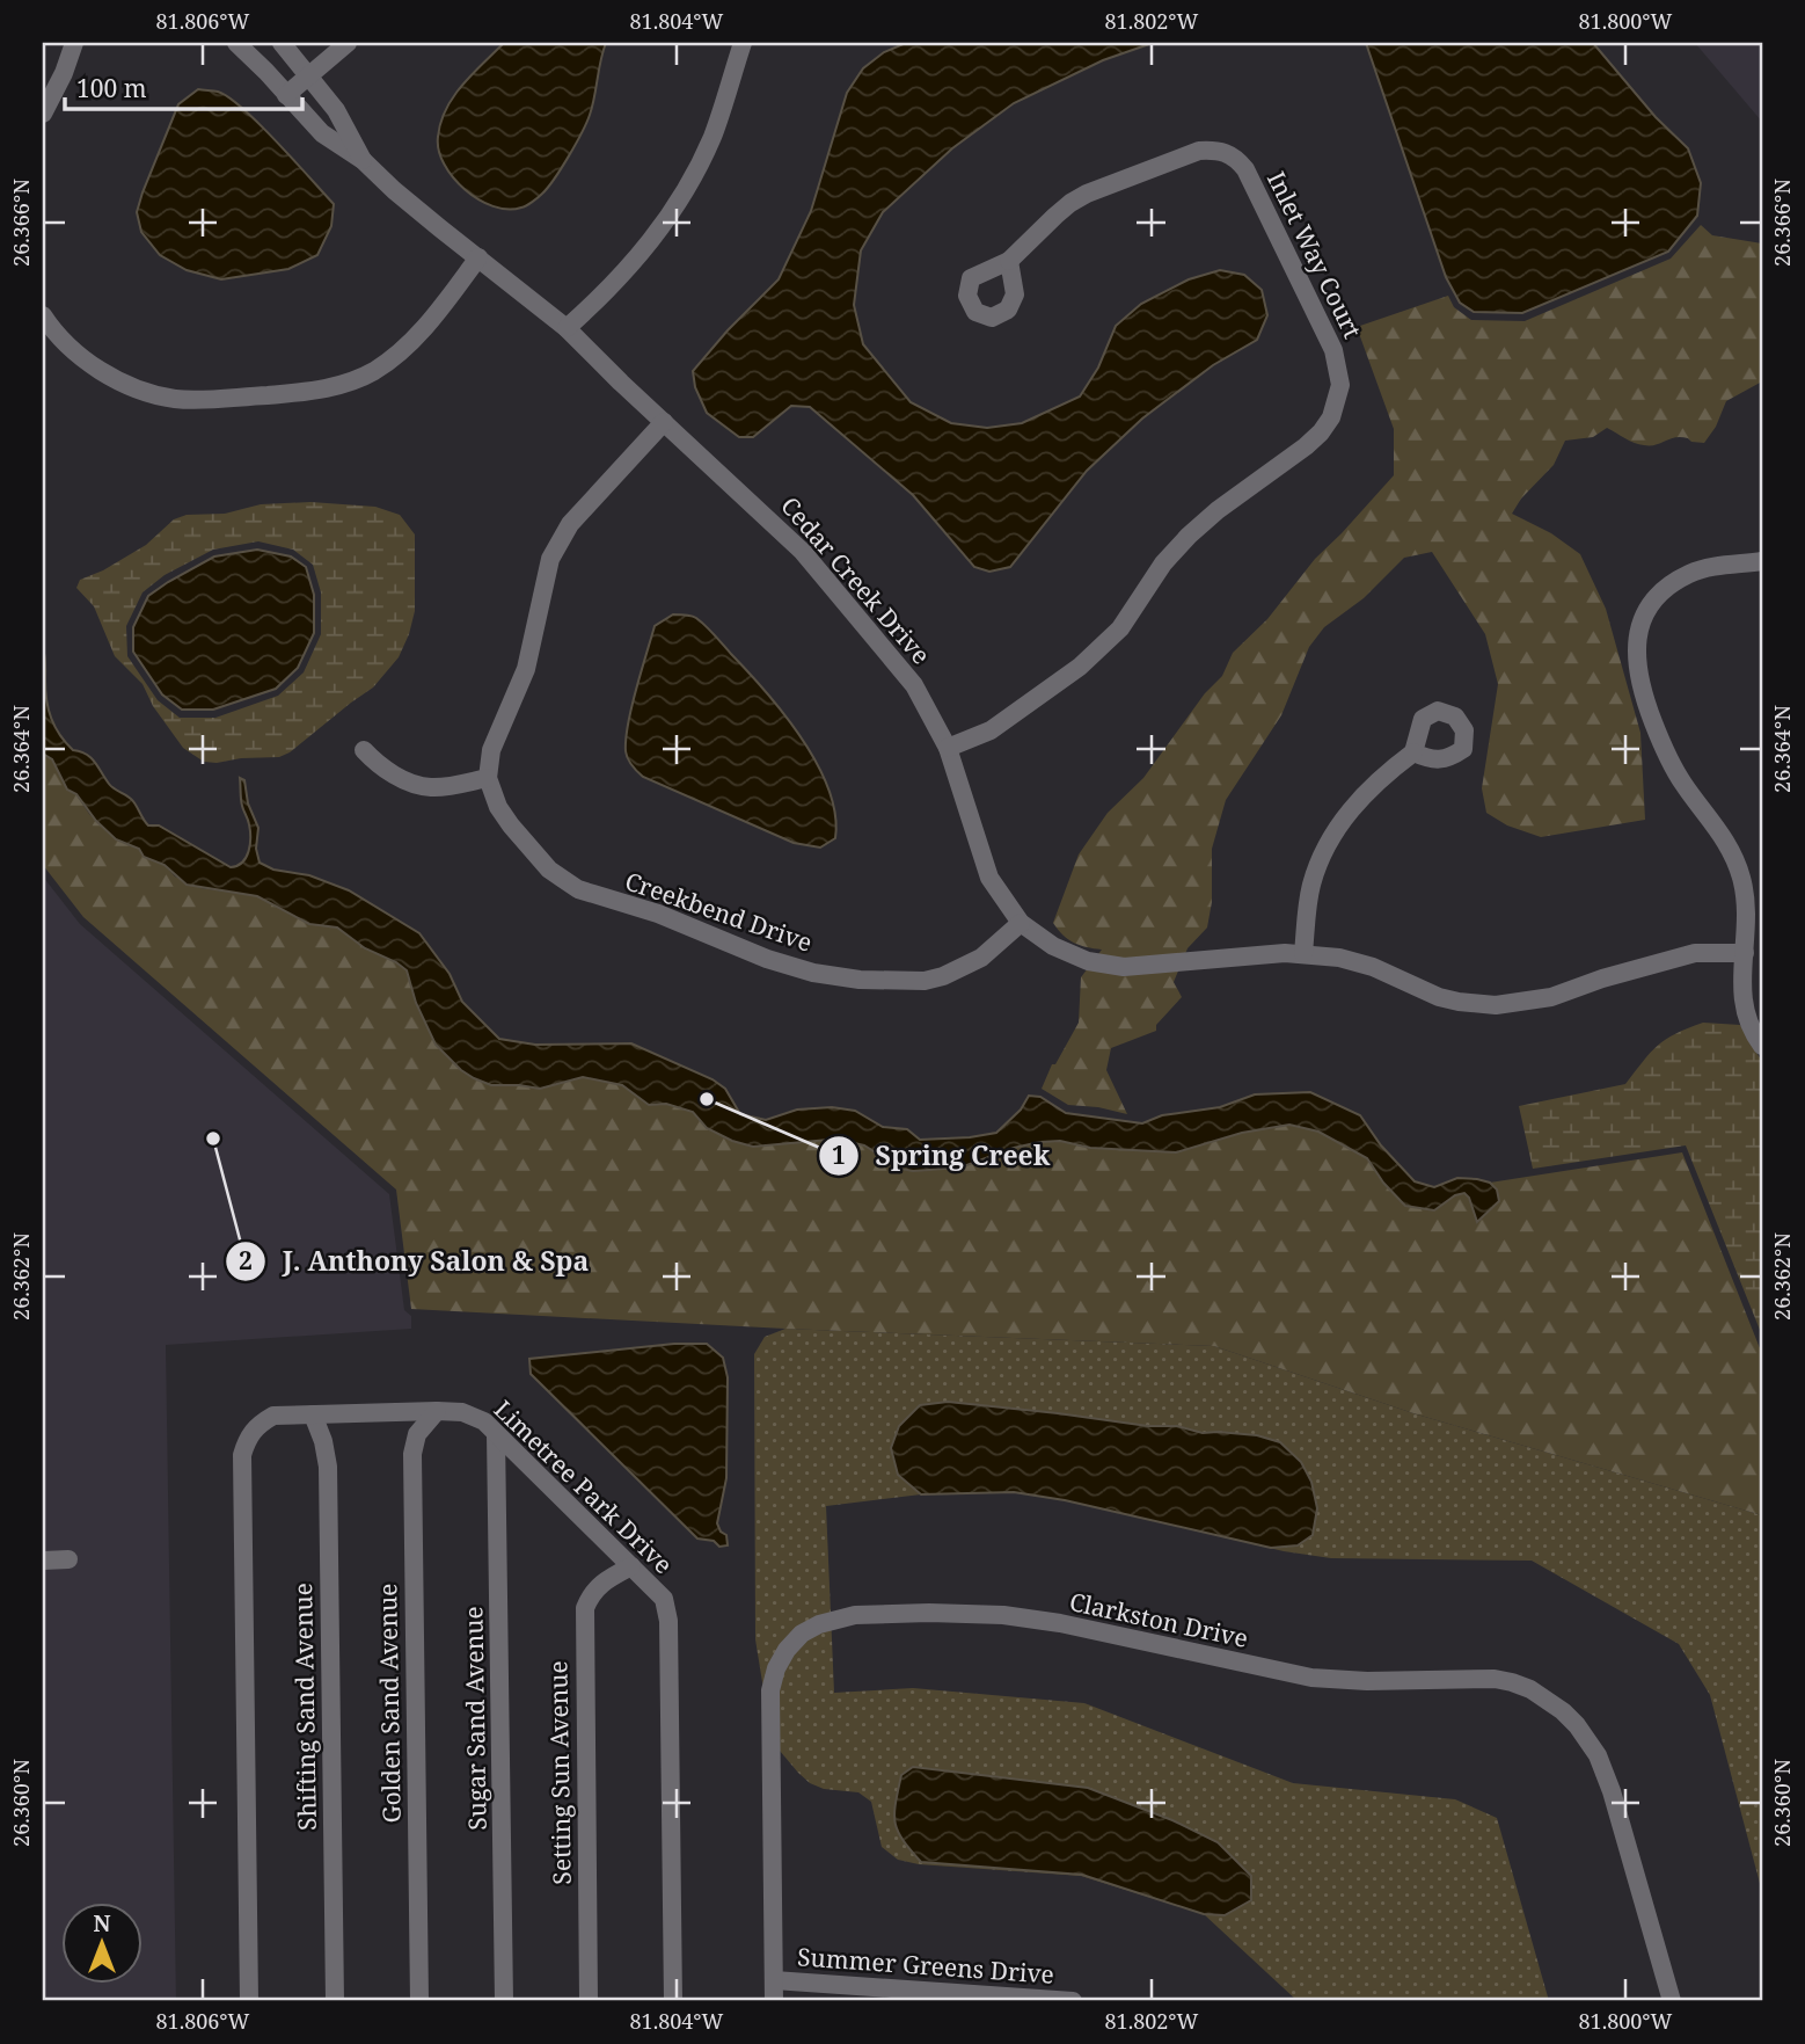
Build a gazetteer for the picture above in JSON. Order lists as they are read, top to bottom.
{
  "streets": {
    "street": [
      "Inlet Way Court",
      "Cedar Creek Drive",
      "Creekbend Drive",
      "Limetree Park Drive",
      "Clarkston Drive",
      "Golden Sand Avenue",
      "Shifting Sand Avenue",
      "Sugar Sand Avenue",
      "Setting Sun Avenue",
      "Summer Greens Drive"
    ]
  },
  "crossings": [
    ["Inlet Way Court", "Cedar Creek Drive"],
    ["Cedar Creek Drive", "Creekbend Drive"],
    ["Limetree Park Drive", "Golden Sand Avenue"],
    ["Limetree Park Drive", "Shifting Sand Avenue"],
    ["Limetree Park Drive", "Sugar Sand Avenue"],
    ["Limetree Park Drive", "Setting Sun Avenue"],
    ["Clarkston Drive", "Summer Greens Drive"]
  ],
  "places": ["Spring Creek", "J. Anthony Salon & Spa"],
  "scale_bar": "100 m",
  "north": "top",
  "coordinates": [
    "81.806°W",
    "81.804°W",
    "81.802°W",
    "81.800°W",
    "26.366°N",
    "26.364°N",
    "26.362°N",
    "26.360°N"
  ]
}
